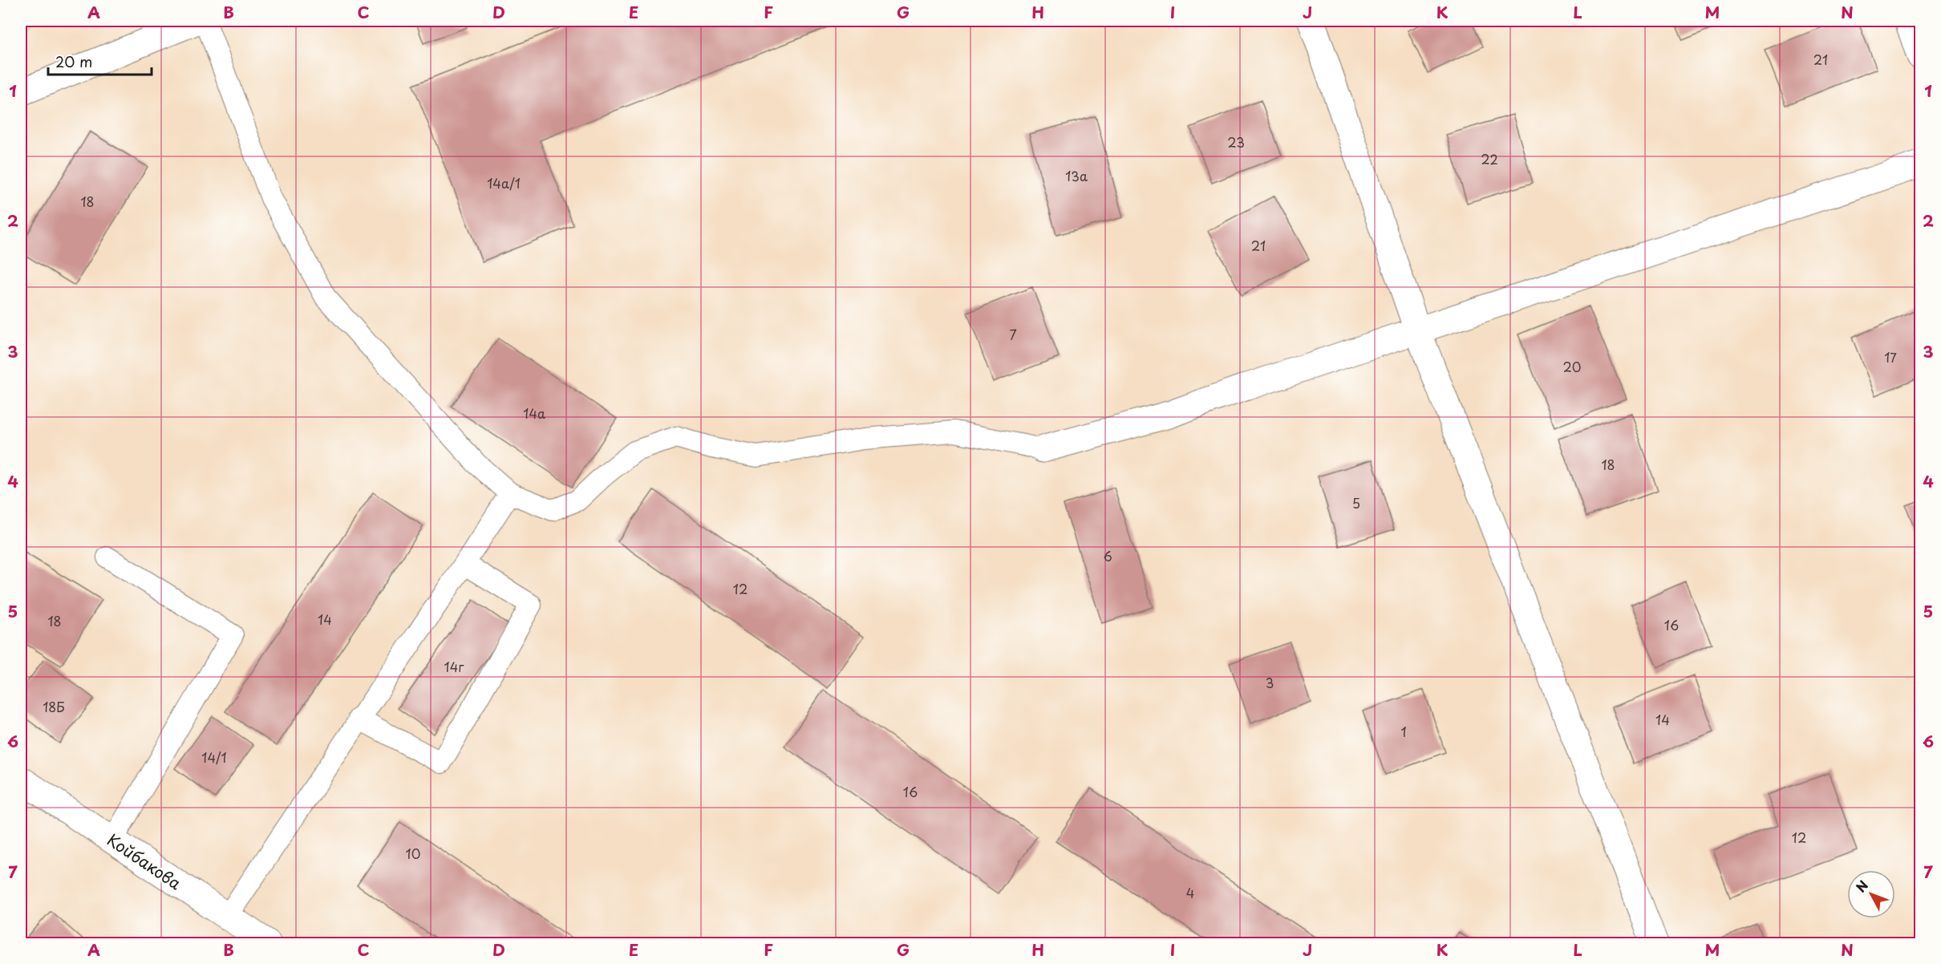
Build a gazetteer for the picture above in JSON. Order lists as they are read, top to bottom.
{
  "streets": {
    "street": ["Койбакова"]
  },
  "house_numbers": [
    "21",
    "23",
    "22",
    "13а",
    "14а/1",
    "18",
    "21",
    "7",
    "17",
    "20",
    "14а",
    "18",
    "5",
    "6",
    "12",
    "14",
    "18",
    "16",
    "14г",
    "3",
    "18Б",
    "14",
    "1",
    "14/1",
    "16",
    "12",
    "10",
    "4"
  ],
  "scale_bar": "20 m",
  "north": "top left",
  "grid": {
    "columns": [
      "A",
      "B",
      "C",
      "D",
      "E",
      "F",
      "G",
      "H",
      "I",
      "J",
      "K",
      "L",
      "M",
      "N"
    ],
    "rows": [
      "1",
      "2",
      "3",
      "4",
      "5",
      "6",
      "7"
    ]
  }
}
